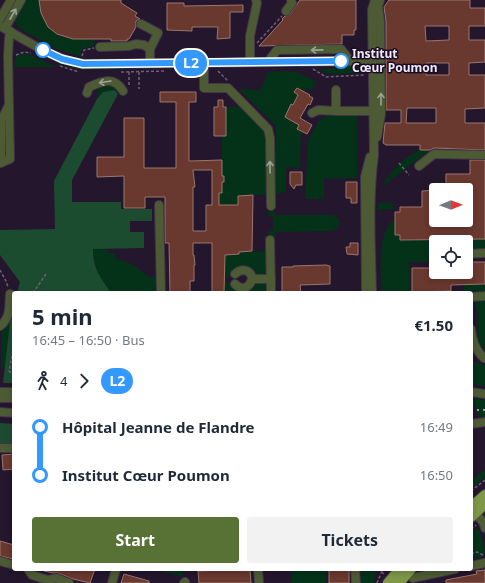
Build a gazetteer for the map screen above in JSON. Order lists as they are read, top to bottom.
{
  "places": ["Institut Cœur Poumon"],
  "lines": ["bus line L2"],
  "north": "right",
  "page": {
    "on_map": "L2",
    "heading": ["5 min", "16:45 – 16:50 · Bus", "€1.50"],
    "legs": ["4", "L2"],
    "list": [
      {
        "name": "Hôpital Jeanne de Flandre",
        "value": "16:49"
      },
      {
        "name": "Institut Cœur Poumon",
        "value": "16:50"
      }
    ],
    "buttons": ["Start", "Tickets"]
  }
}
